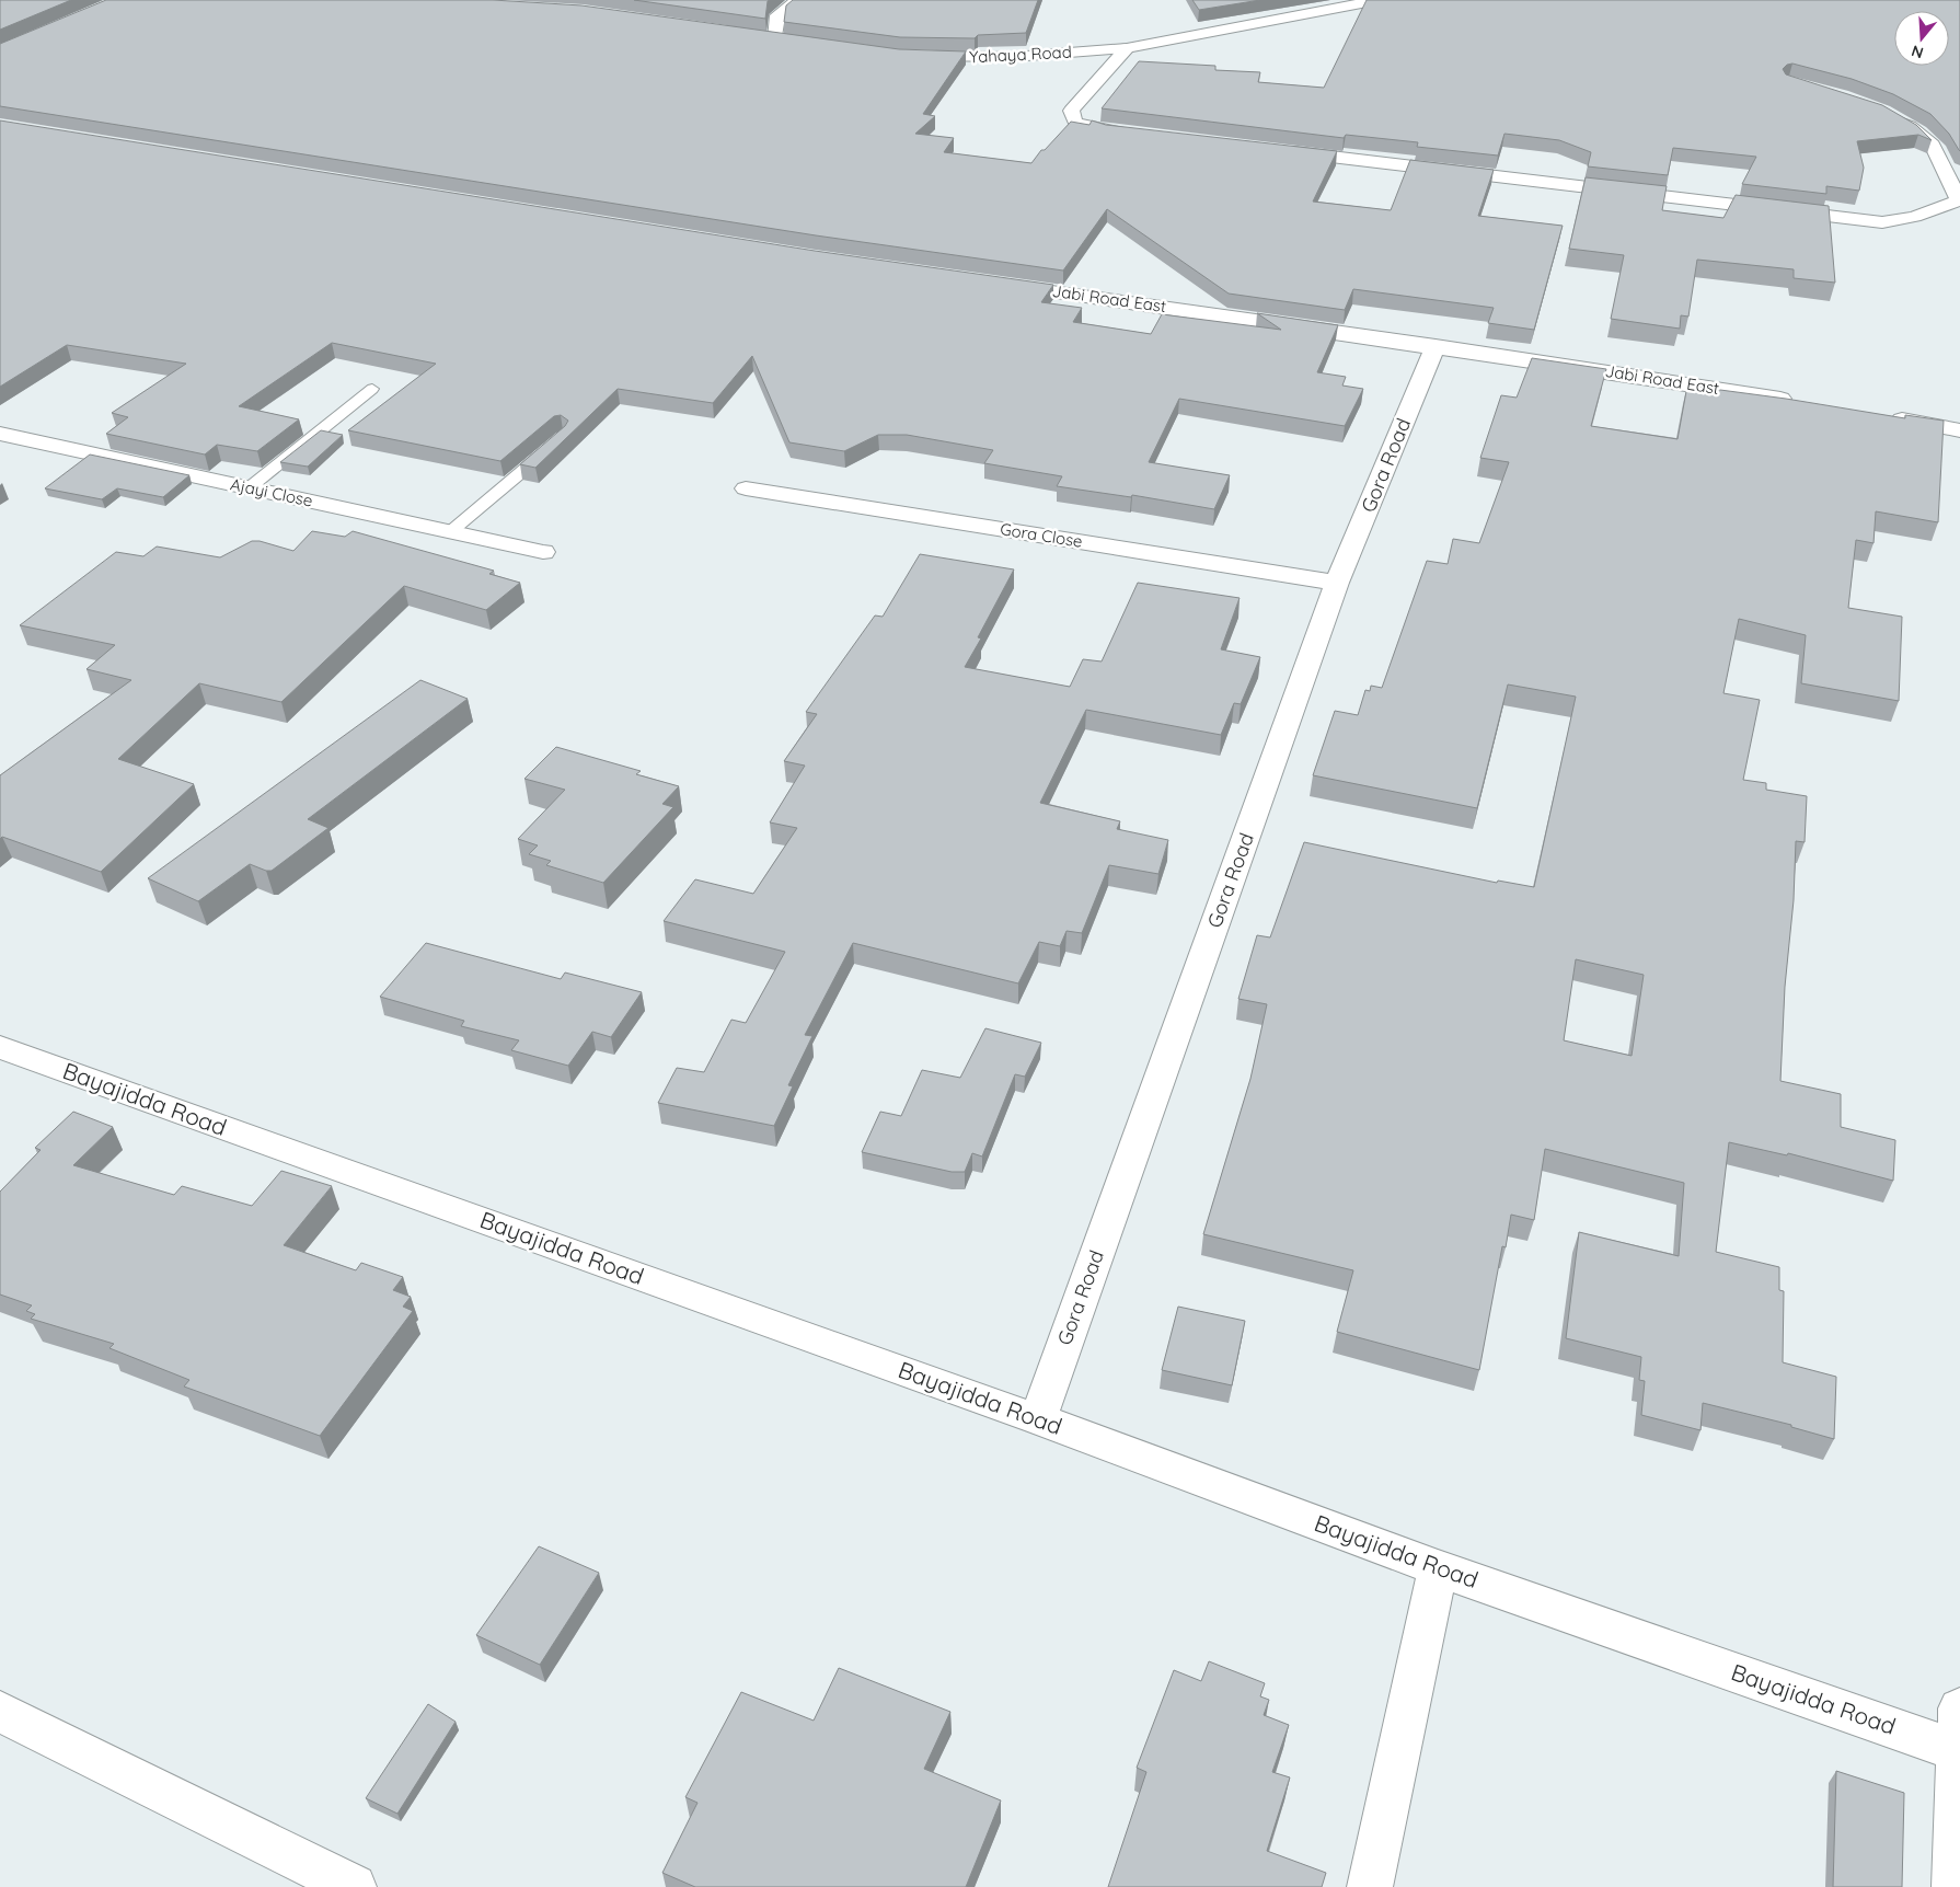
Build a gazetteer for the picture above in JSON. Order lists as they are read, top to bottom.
{
  "streets": {
    "street": [
      "Yahaya Road",
      "Jabi Road East",
      "Gora Road",
      "Ajayi Close",
      "Gora Close",
      "Bayajidda Road"
    ]
  },
  "crossings": [
    ["Jabi Road East", "Gora Road"],
    ["Gora Road", "Gora Close"],
    ["Gora Road", "Bayajidda Road"]
  ],
  "north": "bottom"
}
